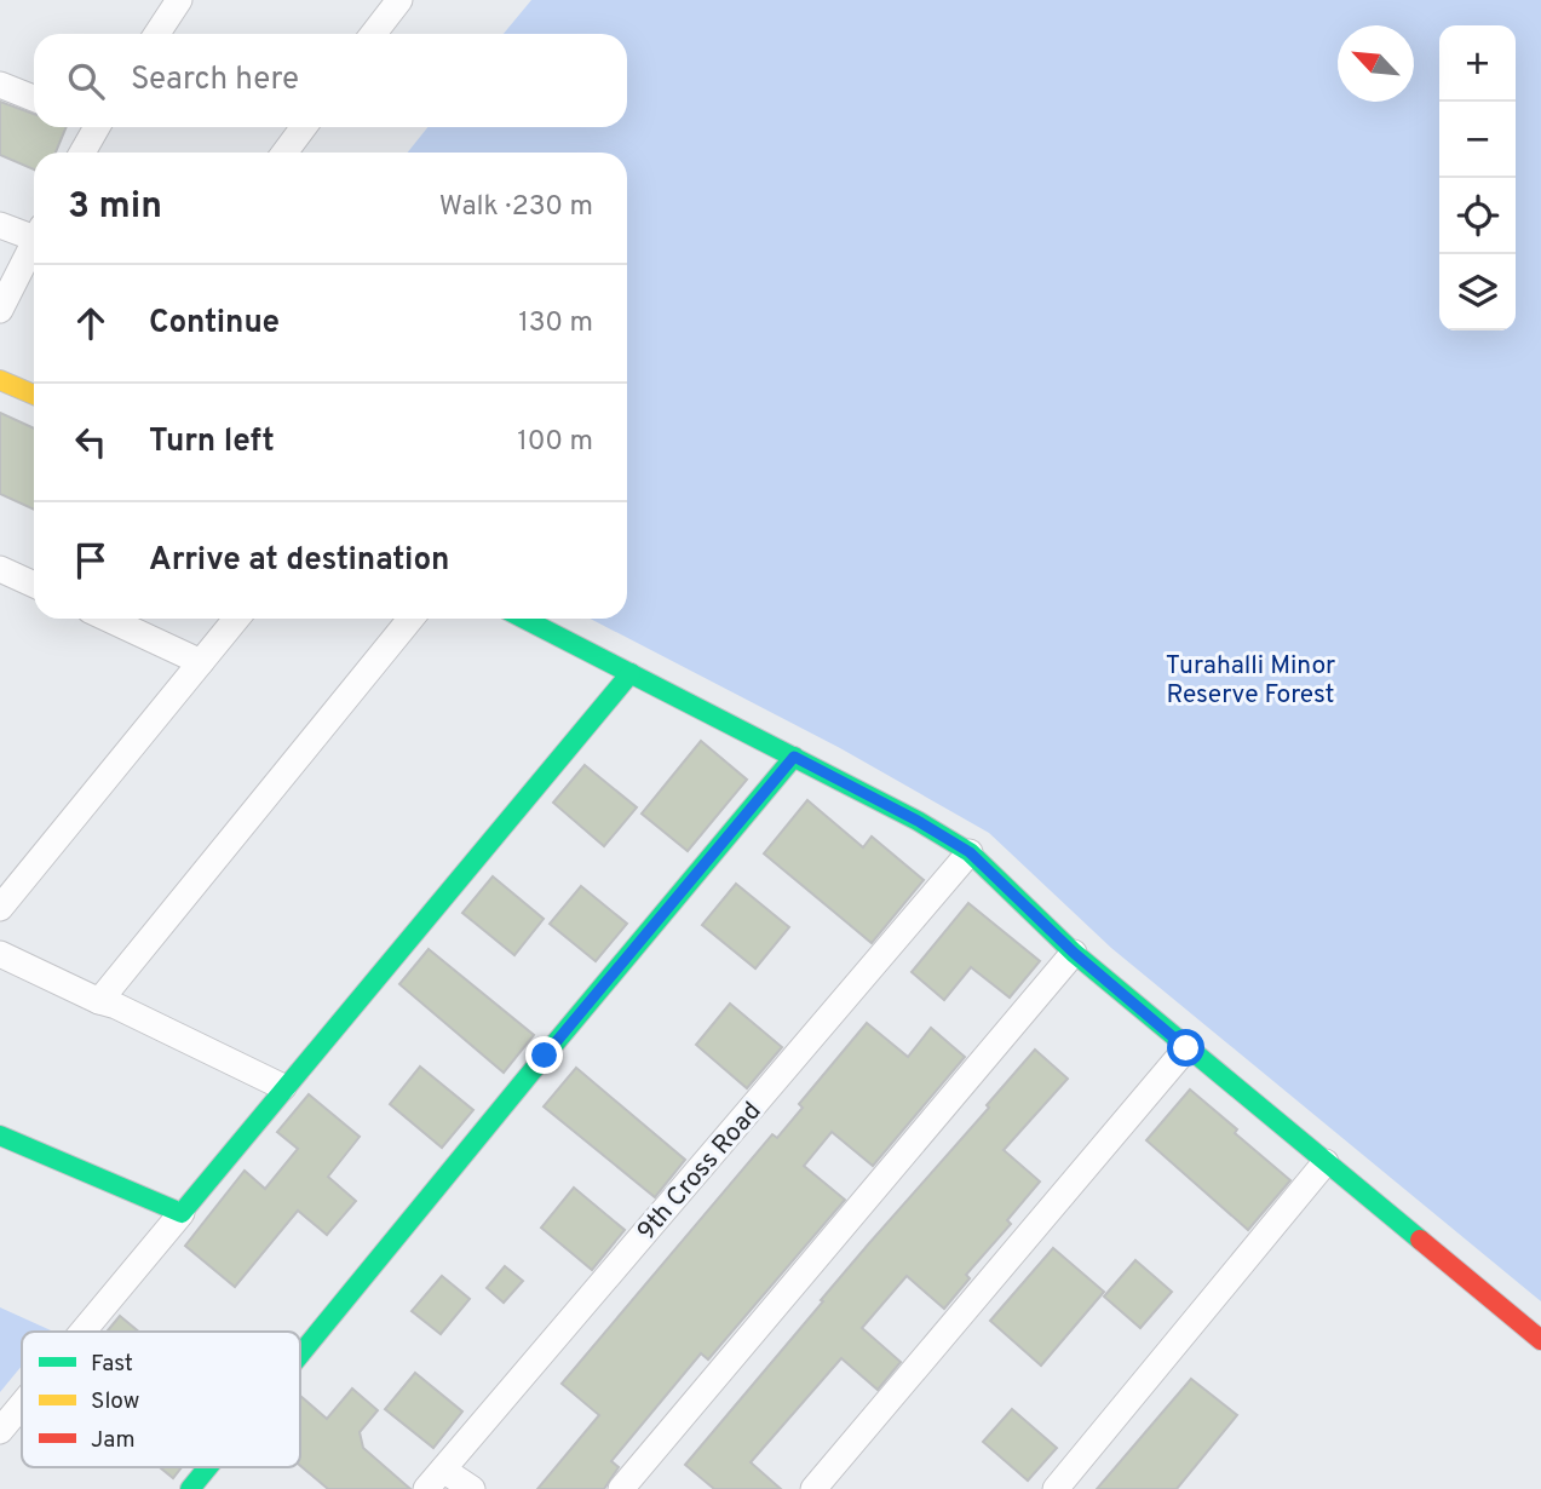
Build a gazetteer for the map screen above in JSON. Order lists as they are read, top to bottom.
{
  "streets": {
    "street": ["9th Cross Road"]
  },
  "parks": ["Turahalli Minor Reserve Forest"],
  "legend": ["Fast", "Slow", "Jam"],
  "north": "top left",
  "page": {
    "map_buttons": ["+", "−"],
    "search": "Search here",
    "heading": ["3 min", "Walk · 230 m"],
    "list": [
      ["Continue", "130 m"],
      ["Turn left", "100 m"],
      "Arrive at destination"
    ]
  }
}
